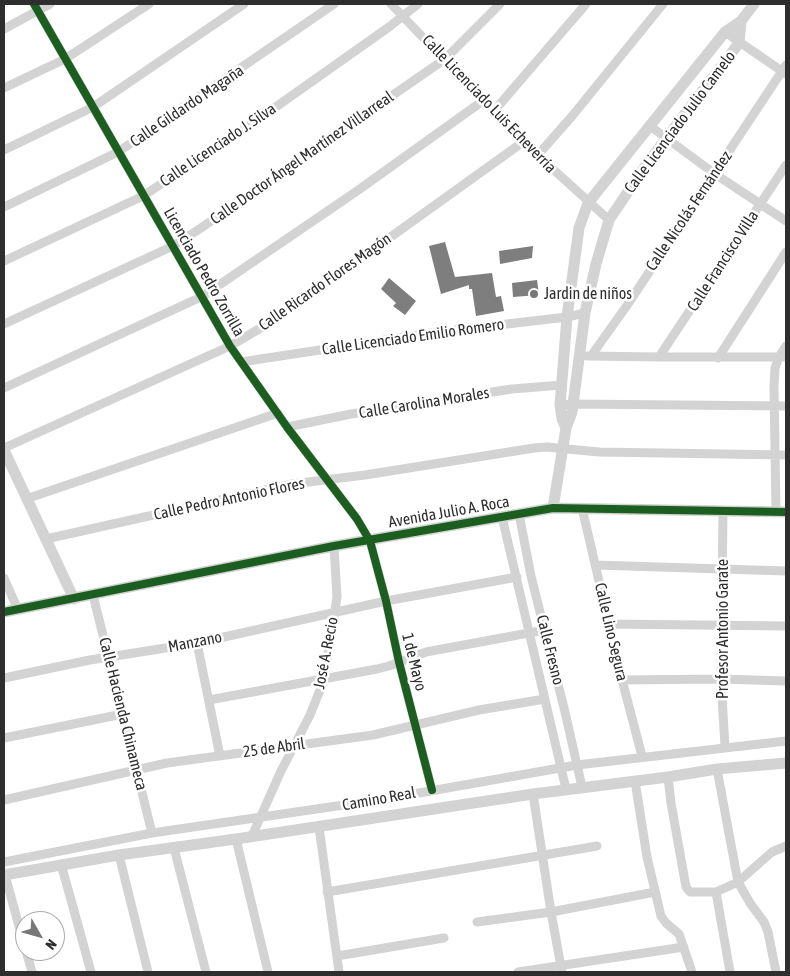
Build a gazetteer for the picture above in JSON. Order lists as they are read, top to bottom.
{
  "streets": {
    "street": [
      "Calle Licenciado Luis Echeverría",
      "Calle Gildardo Magaña",
      "Calle Licenciado Julio Camelo",
      "Calle Licenciado J. Silva",
      "Calle Doctor Ángel Martínez Villarreal",
      "Calle Nicolás Fernández",
      "Calle Francisco Villa",
      "Licenciado Pedro Zorrilla",
      "Calle Ricardo Flores Magón",
      "Calle Licenciado Emilio Romero",
      "Calle Carolina Morales",
      "Calle Pedro Antonio Flores",
      "Avenida Julio A. Roca",
      "Profesor Antonio Garate",
      "Calle Lino Segura",
      "Manzano",
      "Calle Fresno",
      "José A. Recio",
      "1 de Mayo",
      "Calle Hacienda Chinameca",
      "25 de Abril",
      "Camino Real"
    ]
  },
  "crossings": [
    ["Calle Licenciado Luis Echeverría", "Calle Licenciado Julio Camelo"],
    ["Calle Licenciado Luis Echeverría", "Calle Licenciado J. Silva"],
    ["Calle Licenciado Luis Echeverría", "Calle Doctor Ángel Martínez Villarreal"],
    ["Calle Licenciado Luis Echeverría", "Calle Ricardo Flores Magón"],
    ["Calle Gildardo Magaña", "Licenciado Pedro Zorrilla"],
    ["Calle Licenciado J. Silva", "Licenciado Pedro Zorrilla"],
    ["Calle Doctor Ángel Martínez Villarreal", "Licenciado Pedro Zorrilla"],
    ["Licenciado Pedro Zorrilla", "Calle Ricardo Flores Magón"],
    ["Licenciado Pedro Zorrilla", "Calle Licenciado Emilio Romero"],
    ["Licenciado Pedro Zorrilla", "Calle Carolina Morales"],
    ["Licenciado Pedro Zorrilla", "Calle Pedro Antonio Flores"],
    ["Licenciado Pedro Zorrilla", "Avenida Julio A. Roca"],
    ["Licenciado Pedro Zorrilla", "1 de Mayo"],
    ["Avenida Julio A. Roca", "Profesor Antonio Garate"],
    ["Avenida Julio A. Roca", "Calle Lino Segura"],
    ["Avenida Julio A. Roca", "Calle Fresno"],
    ["Avenida Julio A. Roca", "José A. Recio"],
    ["Avenida Julio A. Roca", "1 de Mayo"],
    ["Avenida Julio A. Roca", "Calle Hacienda Chinameca"],
    ["Profesor Antonio Garate", "Camino Real"],
    ["Calle Lino Segura", "Camino Real"],
    ["Manzano", "Calle Fresno"],
    ["Manzano", "José A. Recio"],
    ["Manzano", "1 de Mayo"],
    ["Manzano", "Calle Hacienda Chinameca"],
    ["Calle Fresno", "25 de Abril"],
    ["Calle Fresno", "Camino Real"],
    ["José A. Recio", "25 de Abril"],
    ["José A. Recio", "Camino Real"],
    ["1 de Mayo", "25 de Abril"],
    ["1 de Mayo", "Camino Real"],
    ["Calle Hacienda Chinameca", "25 de Abril"],
    ["Calle Hacienda Chinameca", "Camino Real"]
  ],
  "places": ["Jardin de niños"],
  "north": "bottom right"
}
